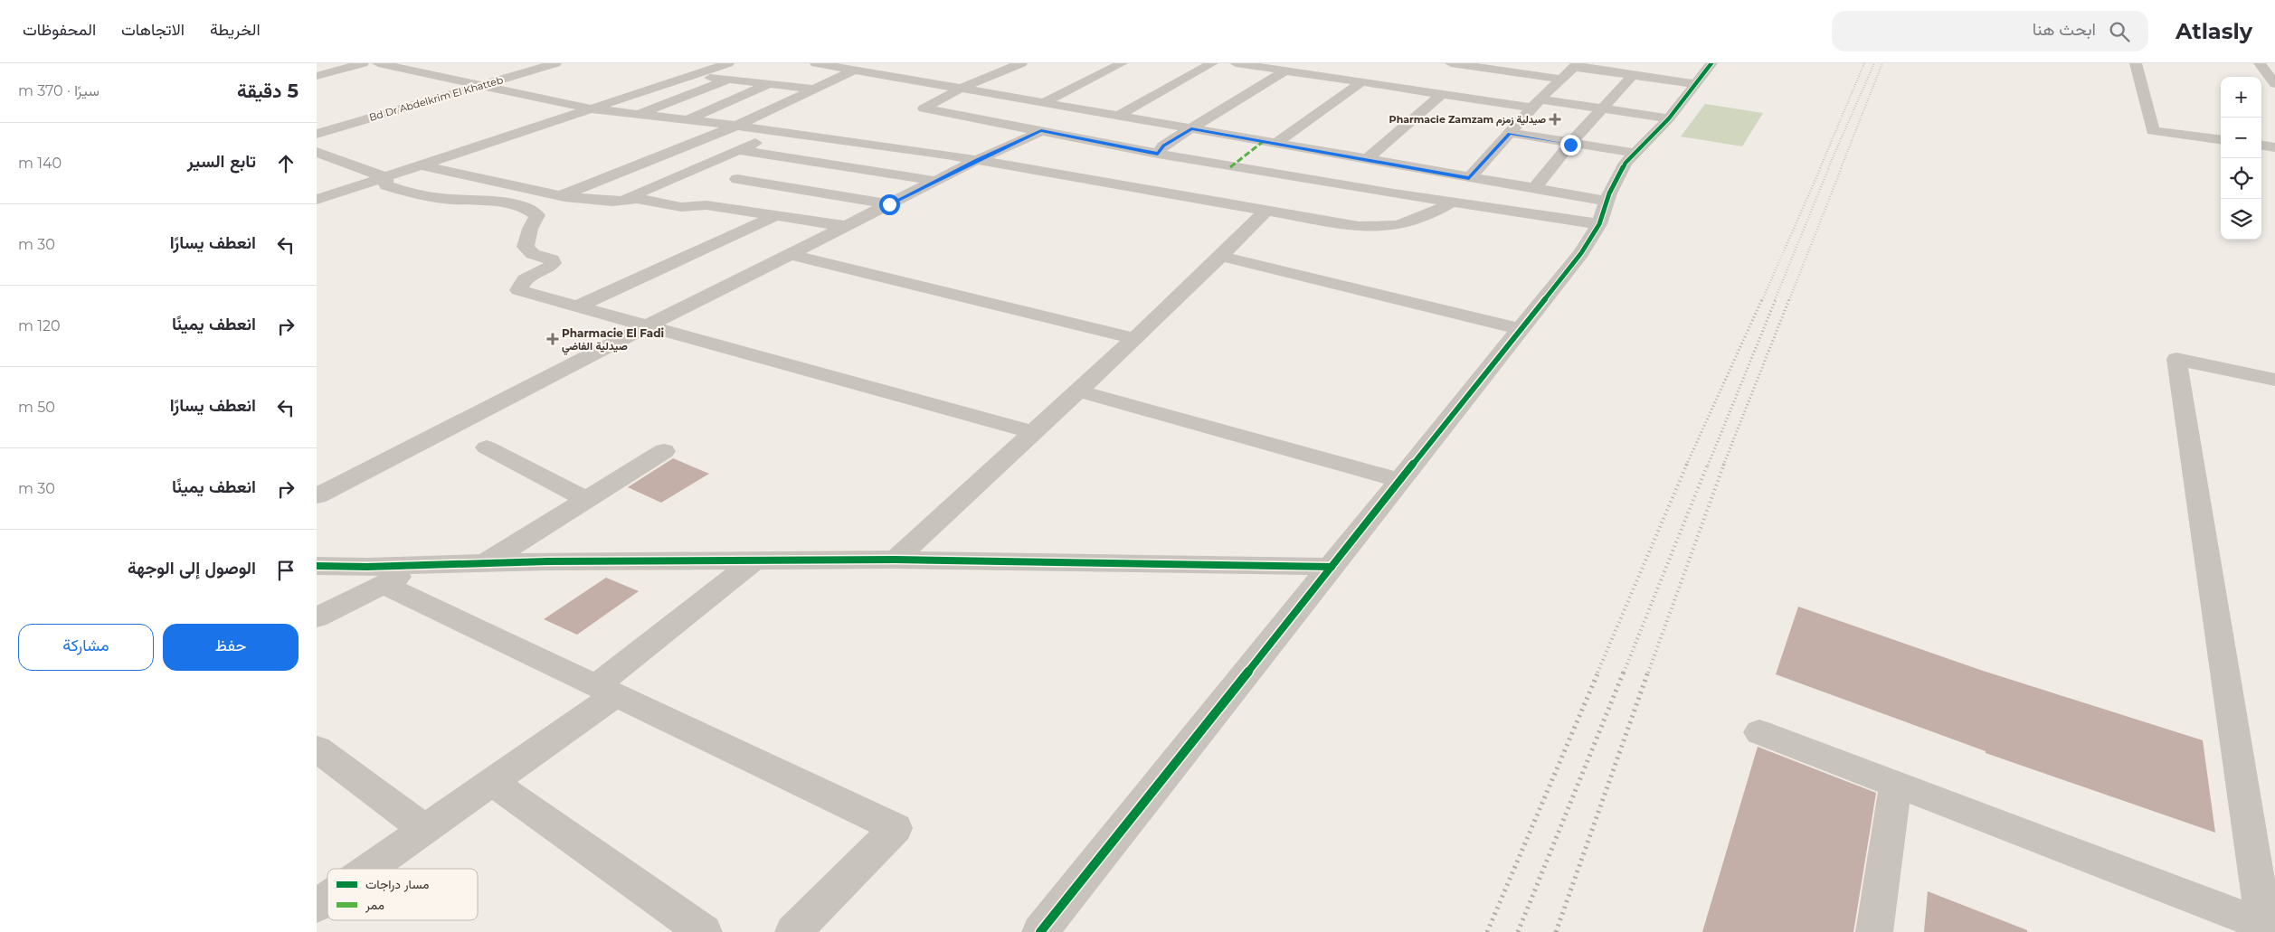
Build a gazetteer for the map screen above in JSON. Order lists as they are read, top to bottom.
{
  "streets": {
    "street": ["Bd Dr Abdelkrim El Khatteb"]
  },
  "places": {
    "health": ["Pharmacie Zamzam صيدلية زمزم", "Pharmacie El Fadi صيدلية الفاضي"]
  },
  "legend": ["مسار دراجات", "ممر"],
  "page": {
    "header": "Atlasly",
    "search": "ابحث هنا",
    "nav": ["الخريطة", "الاتجاهات", "المحفوظات"],
    "heading": ["5 دقيقة", "سيرًا · 370 m"],
    "map_buttons": ["+", "−"],
    "list": [
      ["تابع السير", "140 m"],
      ["انعطف يسارًا", "30 m"],
      ["انعطف يمينًا", "120 m"],
      ["انعطف يسارًا", "50 m"],
      ["انعطف يمينًا", "30 m"],
      "الوصول إلى الوجهة"
    ],
    "buttons": ["حفظ", "مشاركة"]
  }
}
